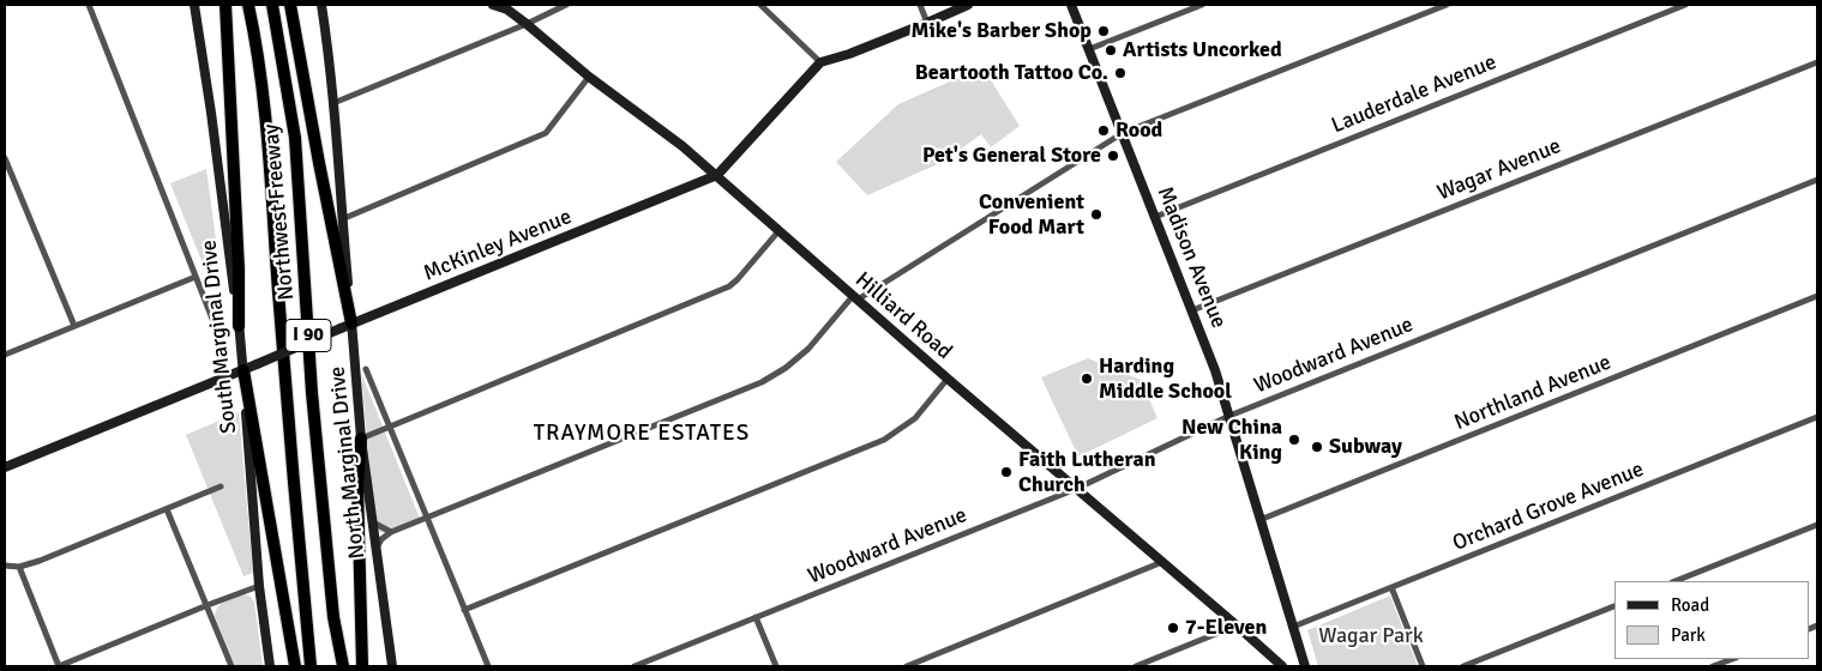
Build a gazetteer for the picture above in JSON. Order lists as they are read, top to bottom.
{
  "streets": {
    "highway": ["Northwest Freeway", "I 90"],
    "main road": [
      "McKinley Avenue",
      "Madison Avenue",
      "Hilliard Road",
      "South Marginal Drive",
      "North Marginal Drive"
    ],
    "street": [
      "Lauderdale Avenue",
      "Wagar Avenue",
      "Woodward Avenue",
      "Northland Avenue",
      "Orchard Grove Avenue"
    ]
  },
  "crossings": [
    ["Lauderdale Avenue", "Madison Avenue"],
    ["Wagar Avenue", "Madison Avenue"],
    ["McKinley Avenue", "Hilliard Road"],
    ["McKinley Avenue", "South Marginal Drive"],
    ["McKinley Avenue", "North Marginal Drive"],
    ["Madison Avenue", "Woodward Avenue"],
    ["Madison Avenue", "Northland Avenue"],
    ["Madison Avenue", "Orchard Grove Avenue"],
    ["Hilliard Road", "Woodward Avenue"]
  ],
  "districts": ["TRAYMORE ESTATES"],
  "parks": ["Wagar Park"],
  "places": [
    "Mike's Barber Shop",
    "Artists Uncorked",
    "Beartooth Tattoo Co.",
    "Rood",
    "Pet's General Store",
    "Convenient Food Mart",
    "Harding Middle School",
    "New China King",
    "Subway",
    "Faith Lutheran Church",
    "7-Eleven"
  ],
  "legend": ["Road", "Park"]
}
